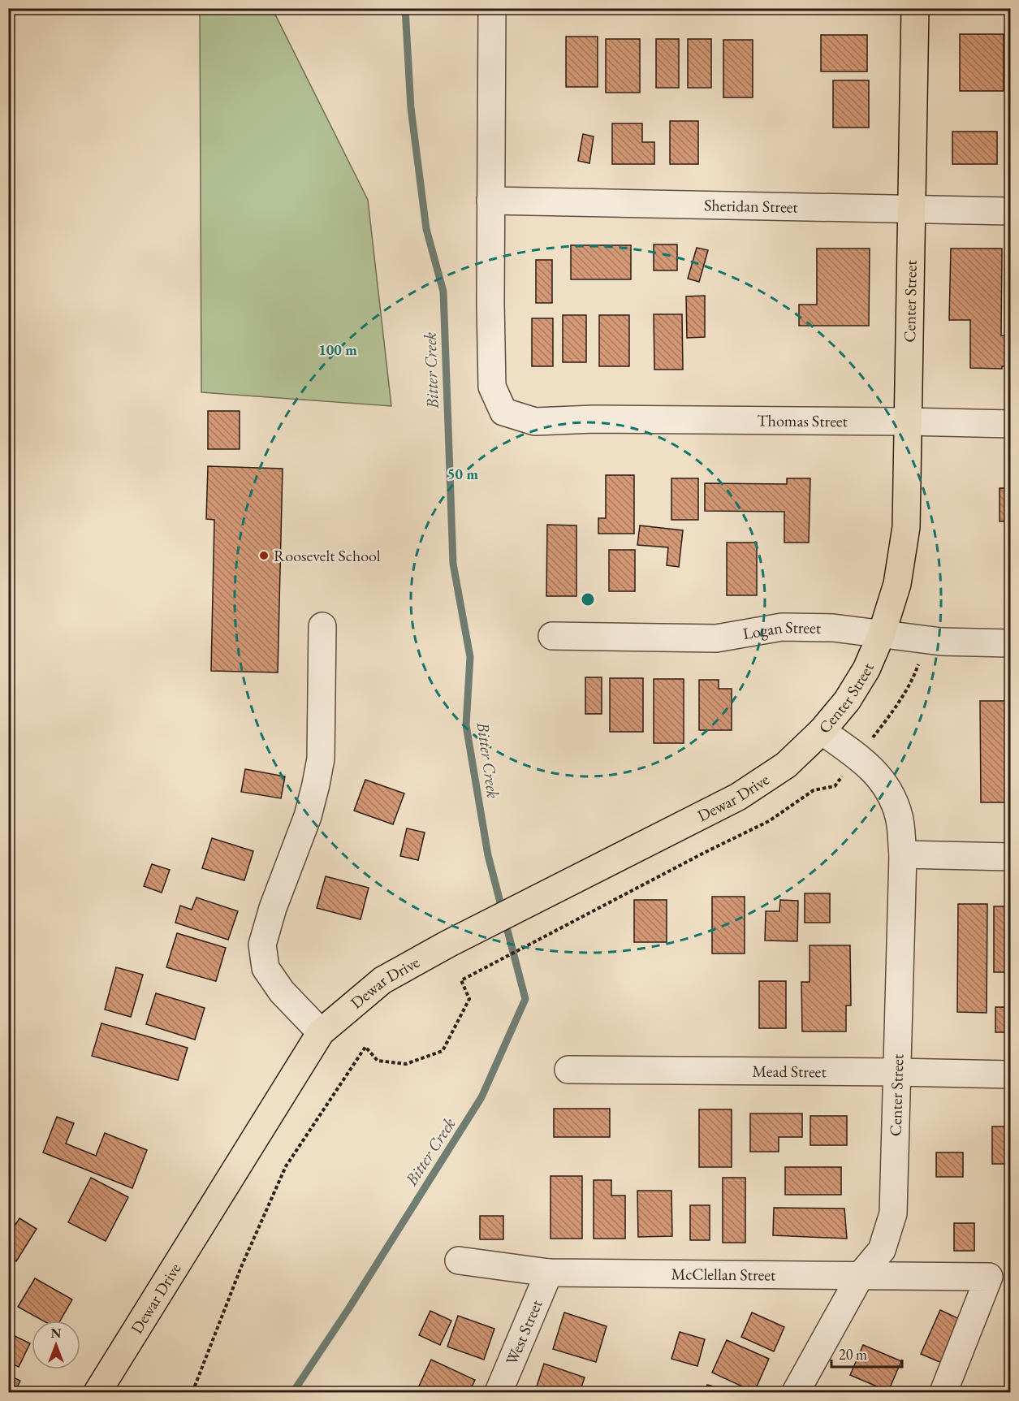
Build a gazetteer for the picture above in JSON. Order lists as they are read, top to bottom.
{
  "streets": {
    "main road": ["Center Street", "Dewar Drive"],
    "street": [
      "Sheridan Street",
      "Thomas Street",
      "Logan Street",
      "Mead Street",
      "McClellan Street",
      "West Street"
    ]
  },
  "crossings": [
    ["Sheridan Street", "Center Street"],
    ["Sheridan Street", "Thomas Street"],
    ["Center Street", "Thomas Street"],
    ["Center Street", "Logan Street"],
    ["Center Street", "Dewar Drive"],
    ["Center Street", "Mead Street"],
    ["Center Street", "McClellan Street"],
    ["McClellan Street", "West Street"]
  ],
  "water": ["Bitter Creek"],
  "places": ["Roosevelt School"],
  "scale_bar": "20 m",
  "north": "top",
  "rings": ["100 m", "50 m"]
}
